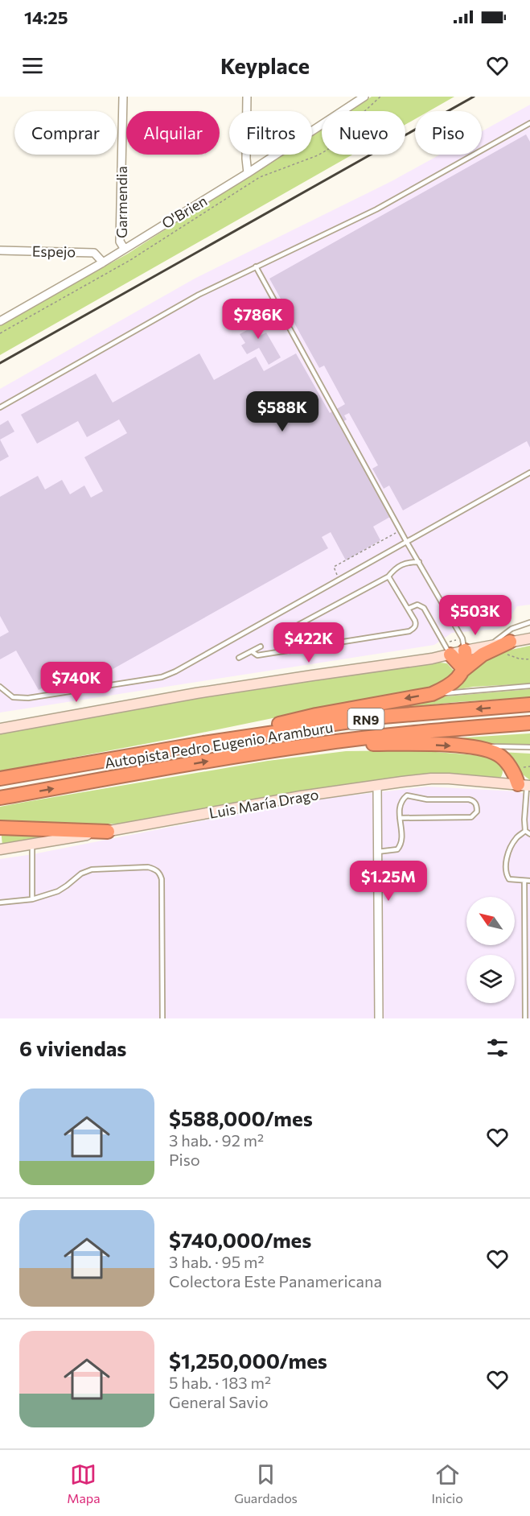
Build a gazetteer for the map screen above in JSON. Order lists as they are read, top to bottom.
{
  "streets": {
    "highway": ["RN9", "Autopista Pedro Eugenio Aramburu"],
    "street": [
      "Garmendia",
      "O'Brien",
      "Espejo",
      "Luis María Drago"
    ]
  },
  "crossings": [
    ["Garmendia", "O'Brien"],
    ["O'Brien", "Espejo"]
  ],
  "north": "top left",
  "page": {
    "status": "14:25",
    "header": "Keyplace",
    "chip": [
      "Comprar",
      "Alquilar",
      "Filtros",
      "Nuevo",
      "Piso"
    ],
    "price": [
      "$786K",
      "$588K",
      "$503K",
      "$422K",
      "$740K",
      "$1.25M"
    ],
    "heading": "6 viviendas",
    "list": [
      {
        "name": "$588,000/mes",
        "note": "3 hab. · 92 m² · Piso"
      },
      {
        "name": "$740,000/mes",
        "note": "3 hab. · 95 m² · Colectora Este Panamericana"
      },
      {
        "name": "$1,250,000/mes",
        "note": "5 hab. · 183 m² · General Savio"
      }
    ],
    "tabs": ["Mapa", "Guardados", "Inicio"]
  }
}
